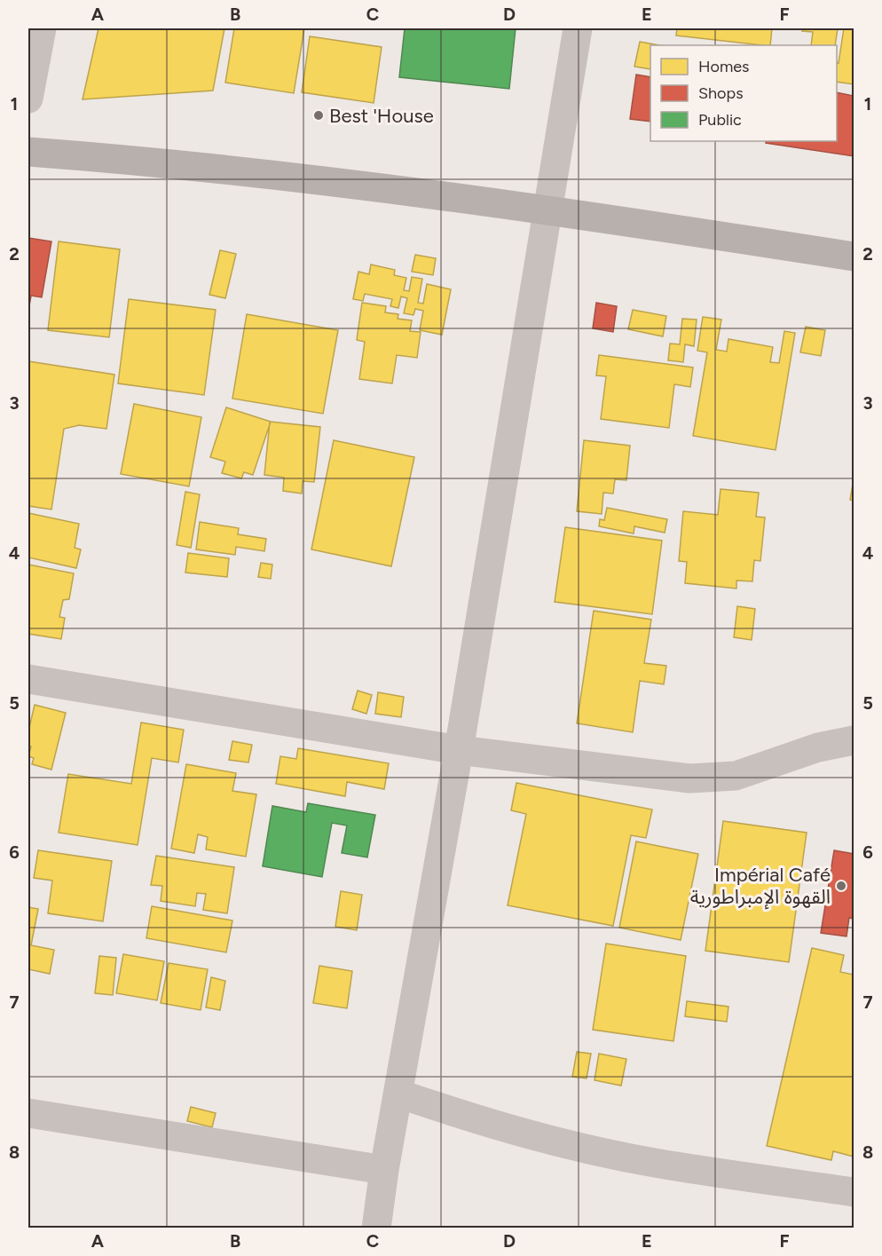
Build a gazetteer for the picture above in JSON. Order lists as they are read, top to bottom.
{
  "places": ["Best 'House", "Impérial Café القهوة الإمبراطورية"],
  "legend": ["Homes", "Shops", "Public"],
  "grid": {
    "columns": [
      "A",
      "B",
      "C",
      "D",
      "E",
      "F"
    ],
    "rows": [
      "1",
      "2",
      "3",
      "4",
      "5",
      "6",
      "7",
      "8"
    ]
  }
}
